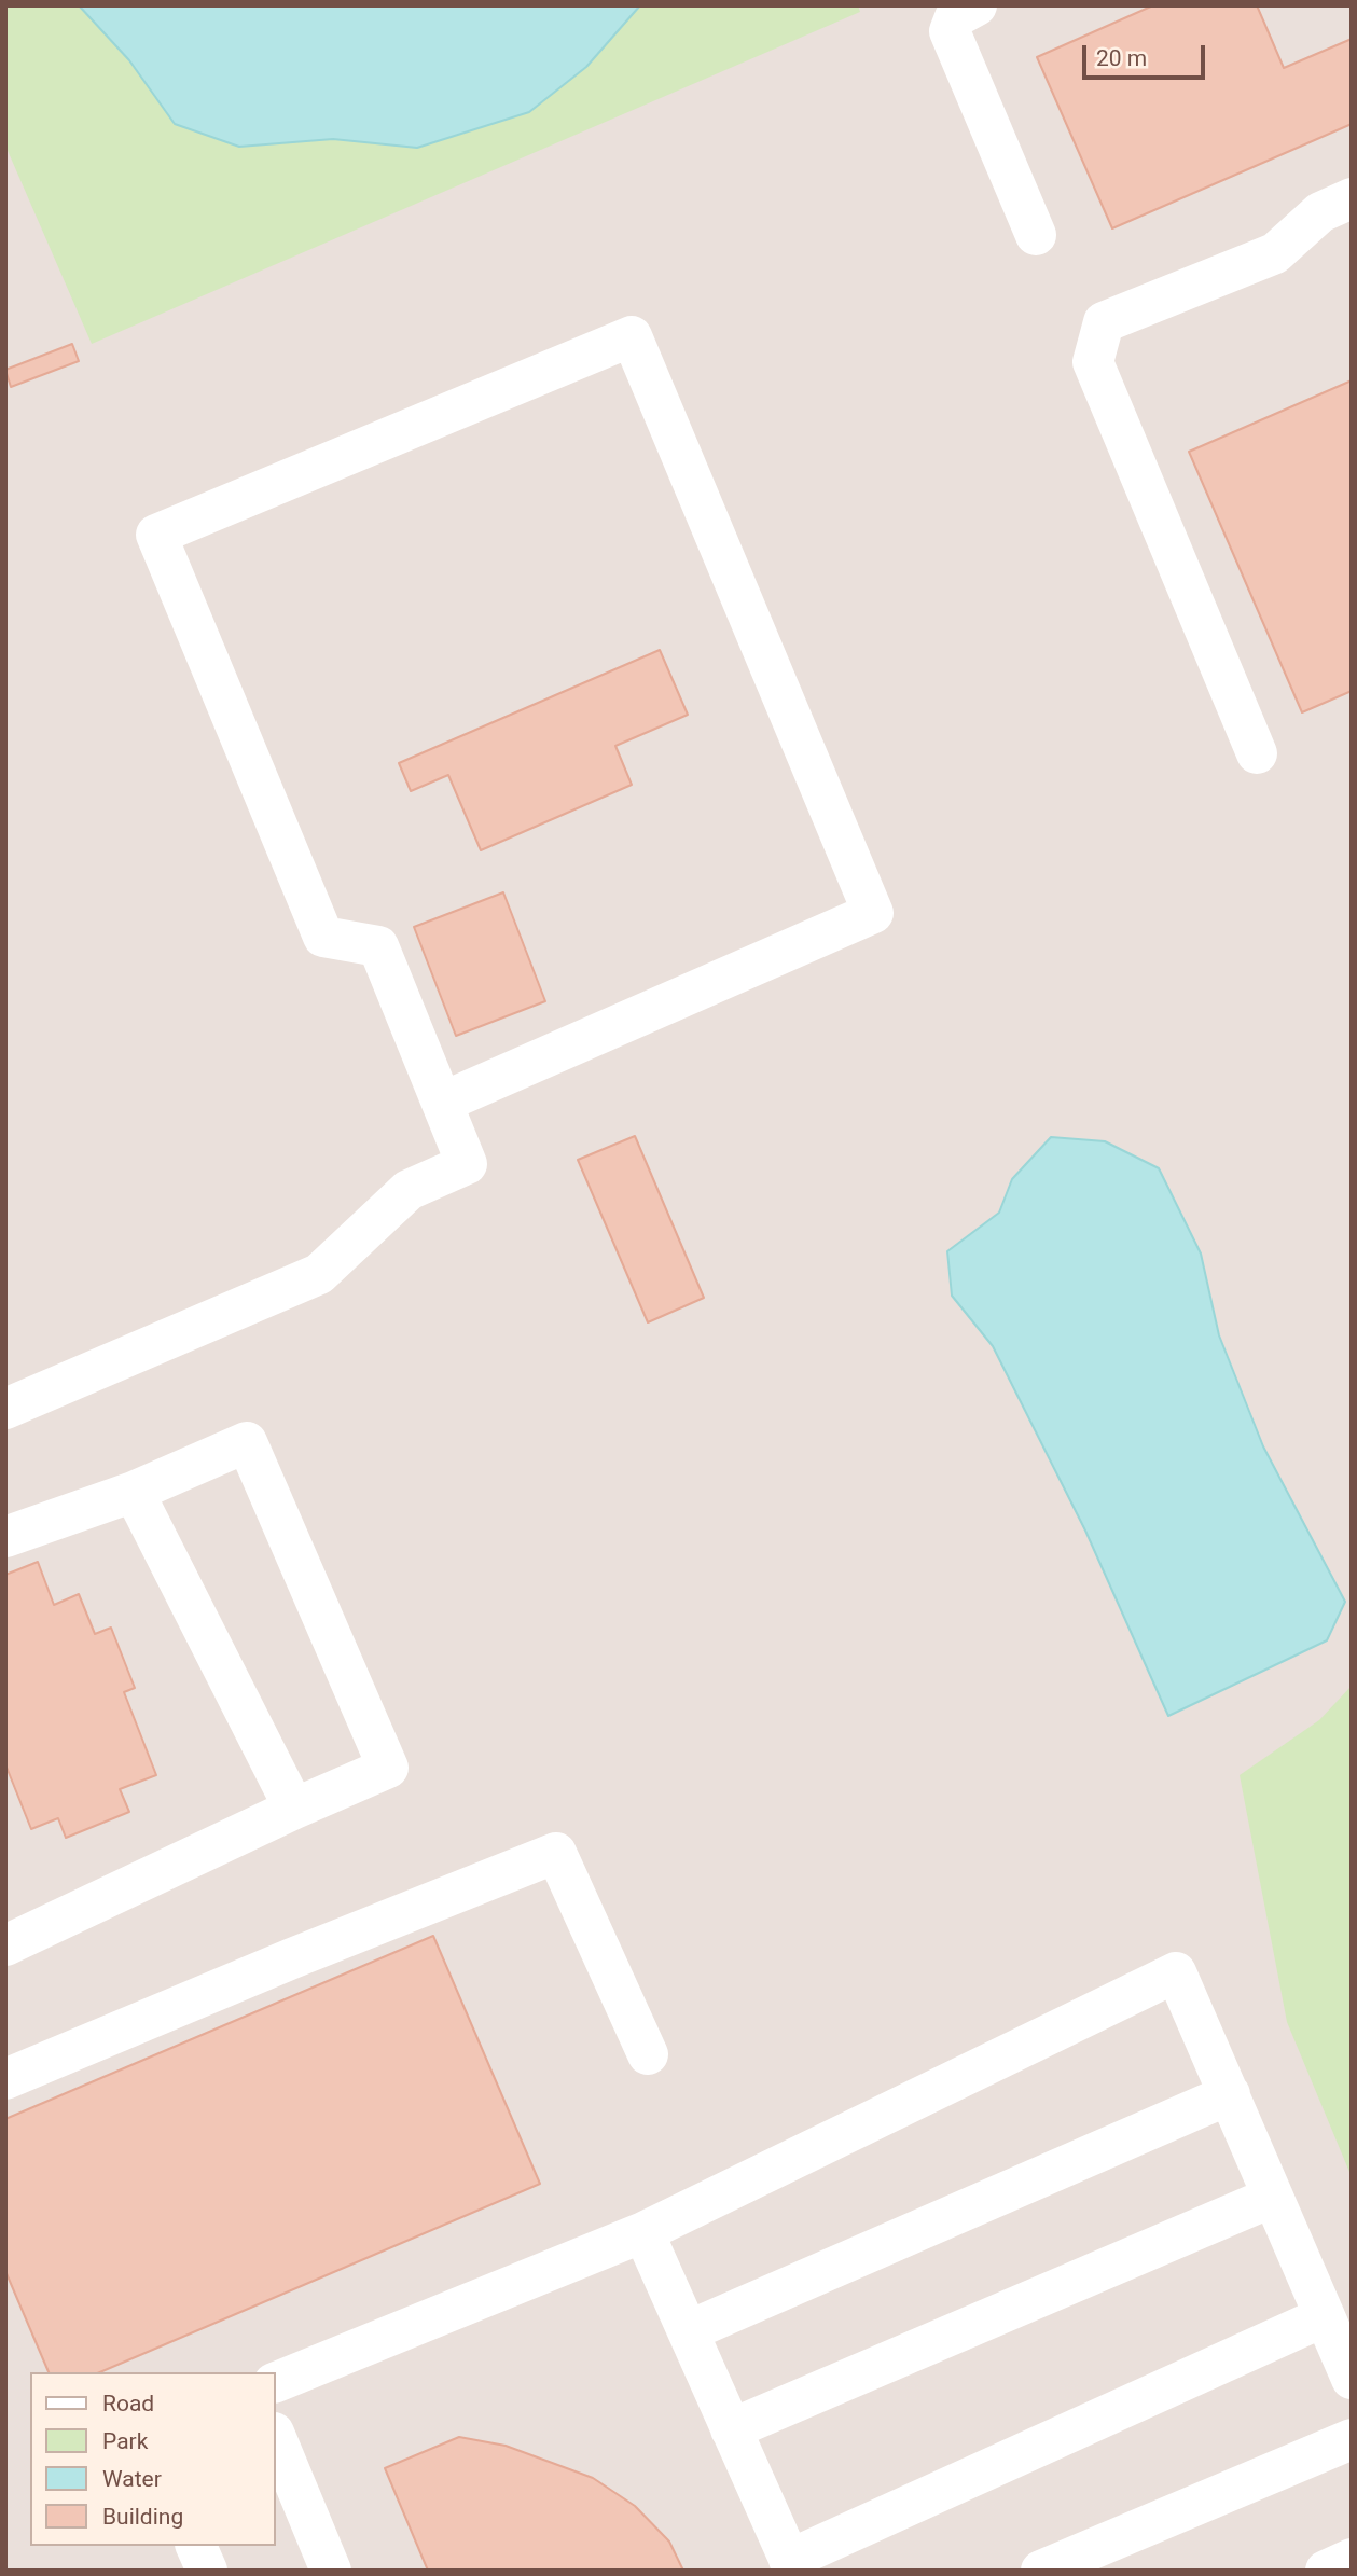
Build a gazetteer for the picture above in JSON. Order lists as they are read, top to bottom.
{
  "legend": [
    "Road",
    "Park",
    "Water",
    "Building"
  ],
  "scale_bar": "20 m"
}
